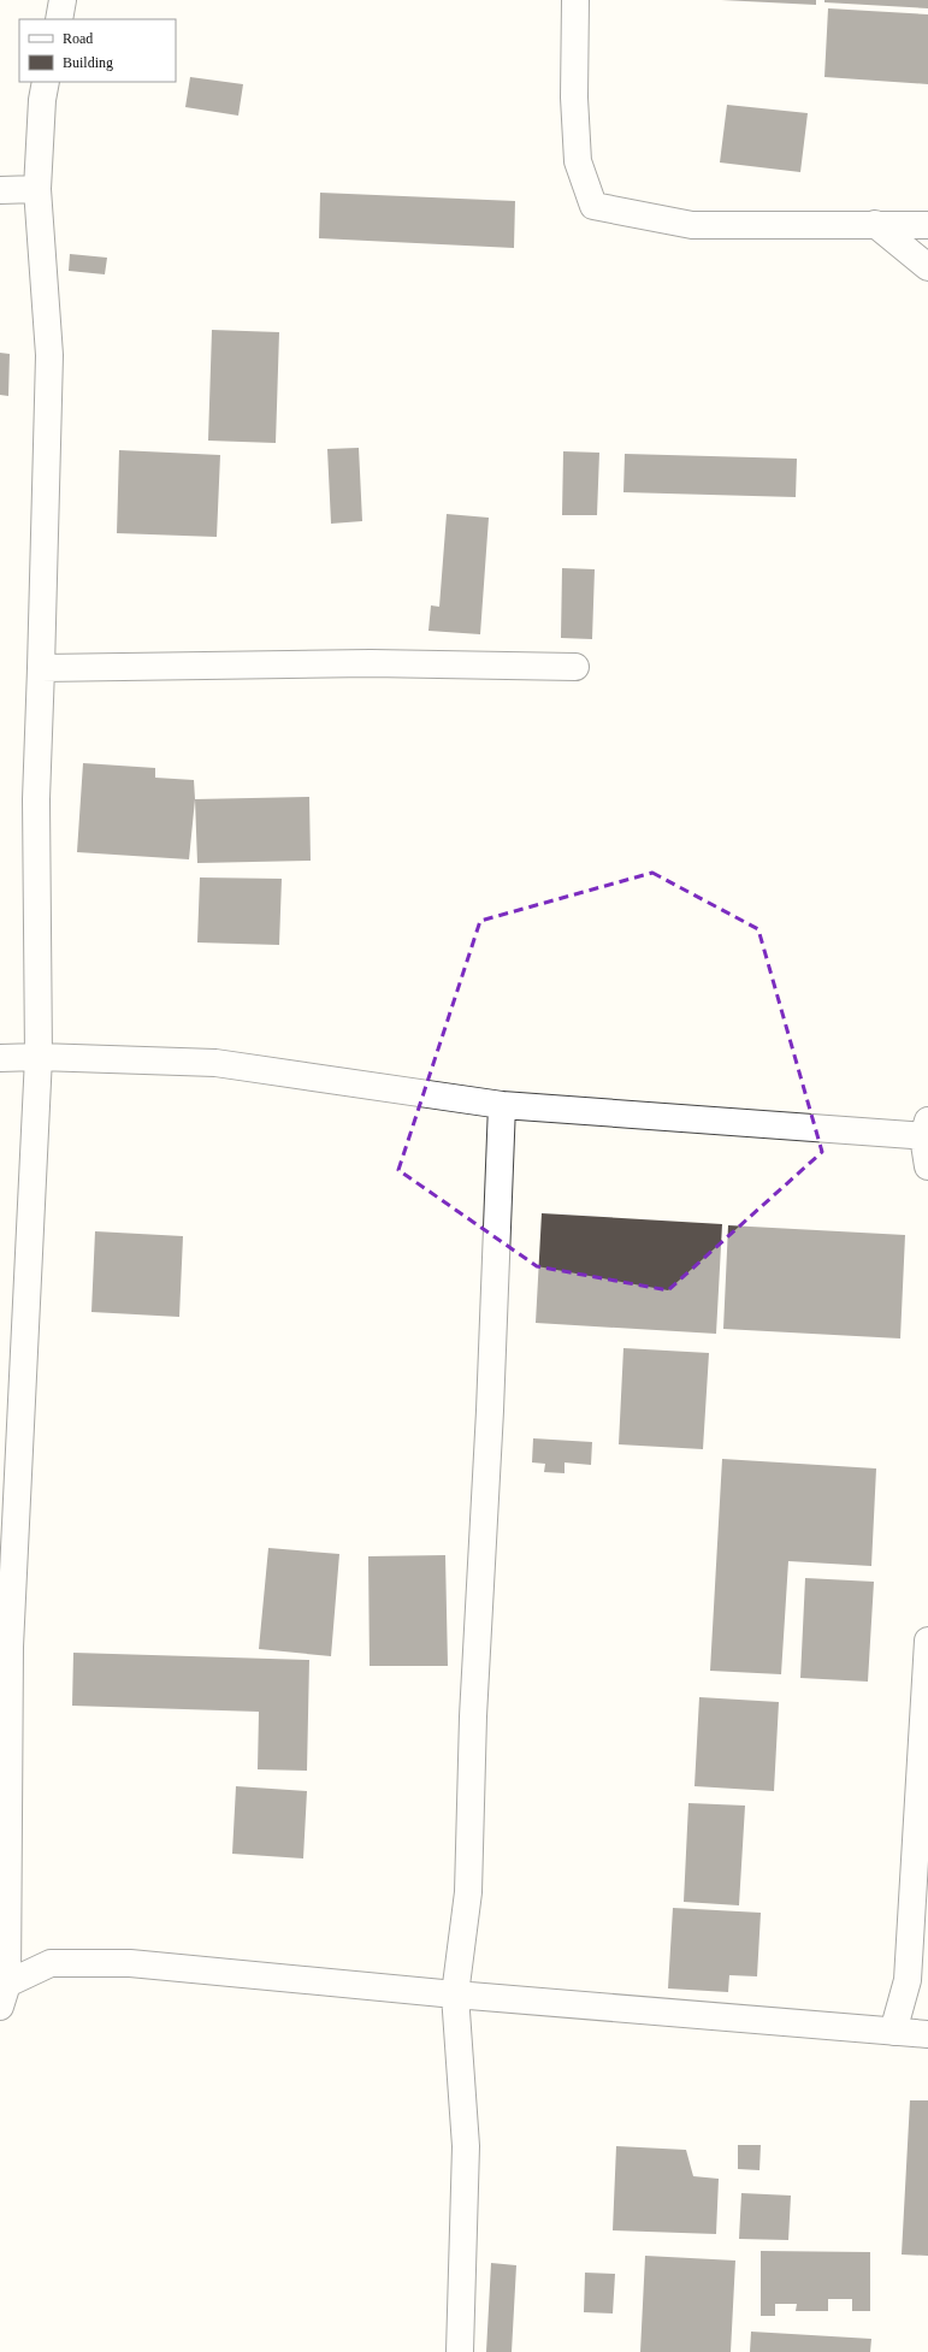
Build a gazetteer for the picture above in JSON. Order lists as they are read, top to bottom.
{
  "legend": ["Road", "Building"]
}
